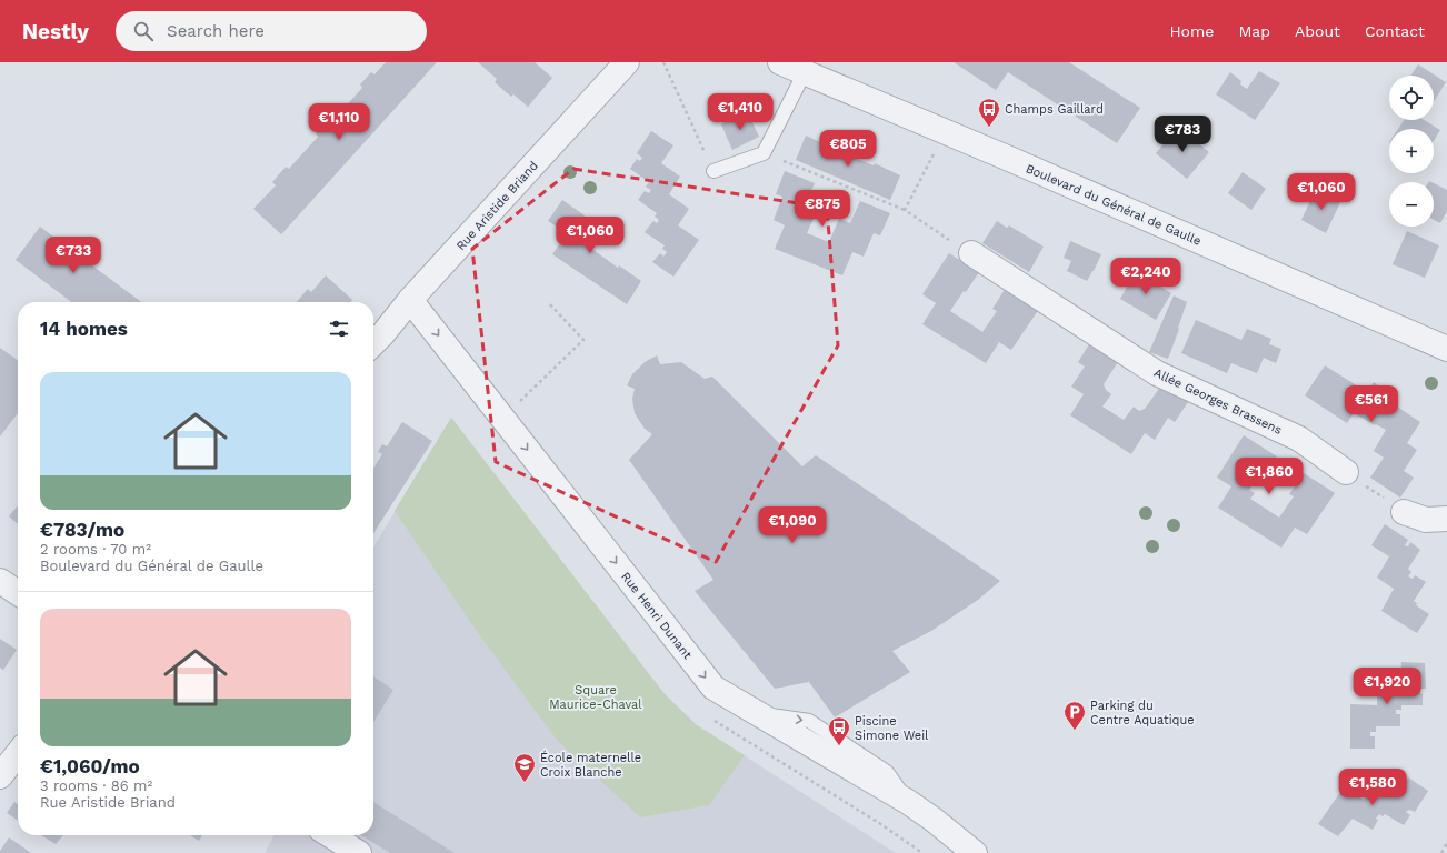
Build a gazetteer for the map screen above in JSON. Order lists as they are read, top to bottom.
{
  "streets": {
    "street": [
      "Boulevard du Général de Gaulle",
      "Rue Aristide Briand",
      "Allée Georges Brassens",
      "Rue Henri Dunant"
    ]
  },
  "crossings": [
    ["Rue Aristide Briand", "Rue Henri Dunant"]
  ],
  "one_way": ["Rue Henri Dunant"],
  "parks": ["Square Maurice-Chaval"],
  "places": {
    "bus stop": ["Champs Gaillard", "Piscine Simone Weil"],
    "parking": ["Parking du Centre Aquatique"],
    "school or university": ["École maternelle Croix Blanche"]
  },
  "page": {
    "header": "Nestly",
    "search": "Search here",
    "nav": [
      "Home",
      "Map",
      "About",
      "Contact"
    ],
    "map_buttons": ["+", "−"],
    "price": [
      "€1,410",
      "€1,110",
      "€783",
      "€805",
      "€1,060",
      "€875",
      "€1,060",
      "€733",
      "€2,240",
      "€561",
      "€1,860",
      "€1,090",
      "€1,920",
      "€1,580"
    ],
    "heading": "14 homes",
    "list": [
      {
        "name": "€783/mo",
        "note": "2 rooms · 70 m² · Boulevard du Général de Gaulle"
      },
      {
        "name": "€1,060/mo",
        "note": "3 rooms · 86 m² · Rue Aristide Briand"
      }
    ]
  }
}
